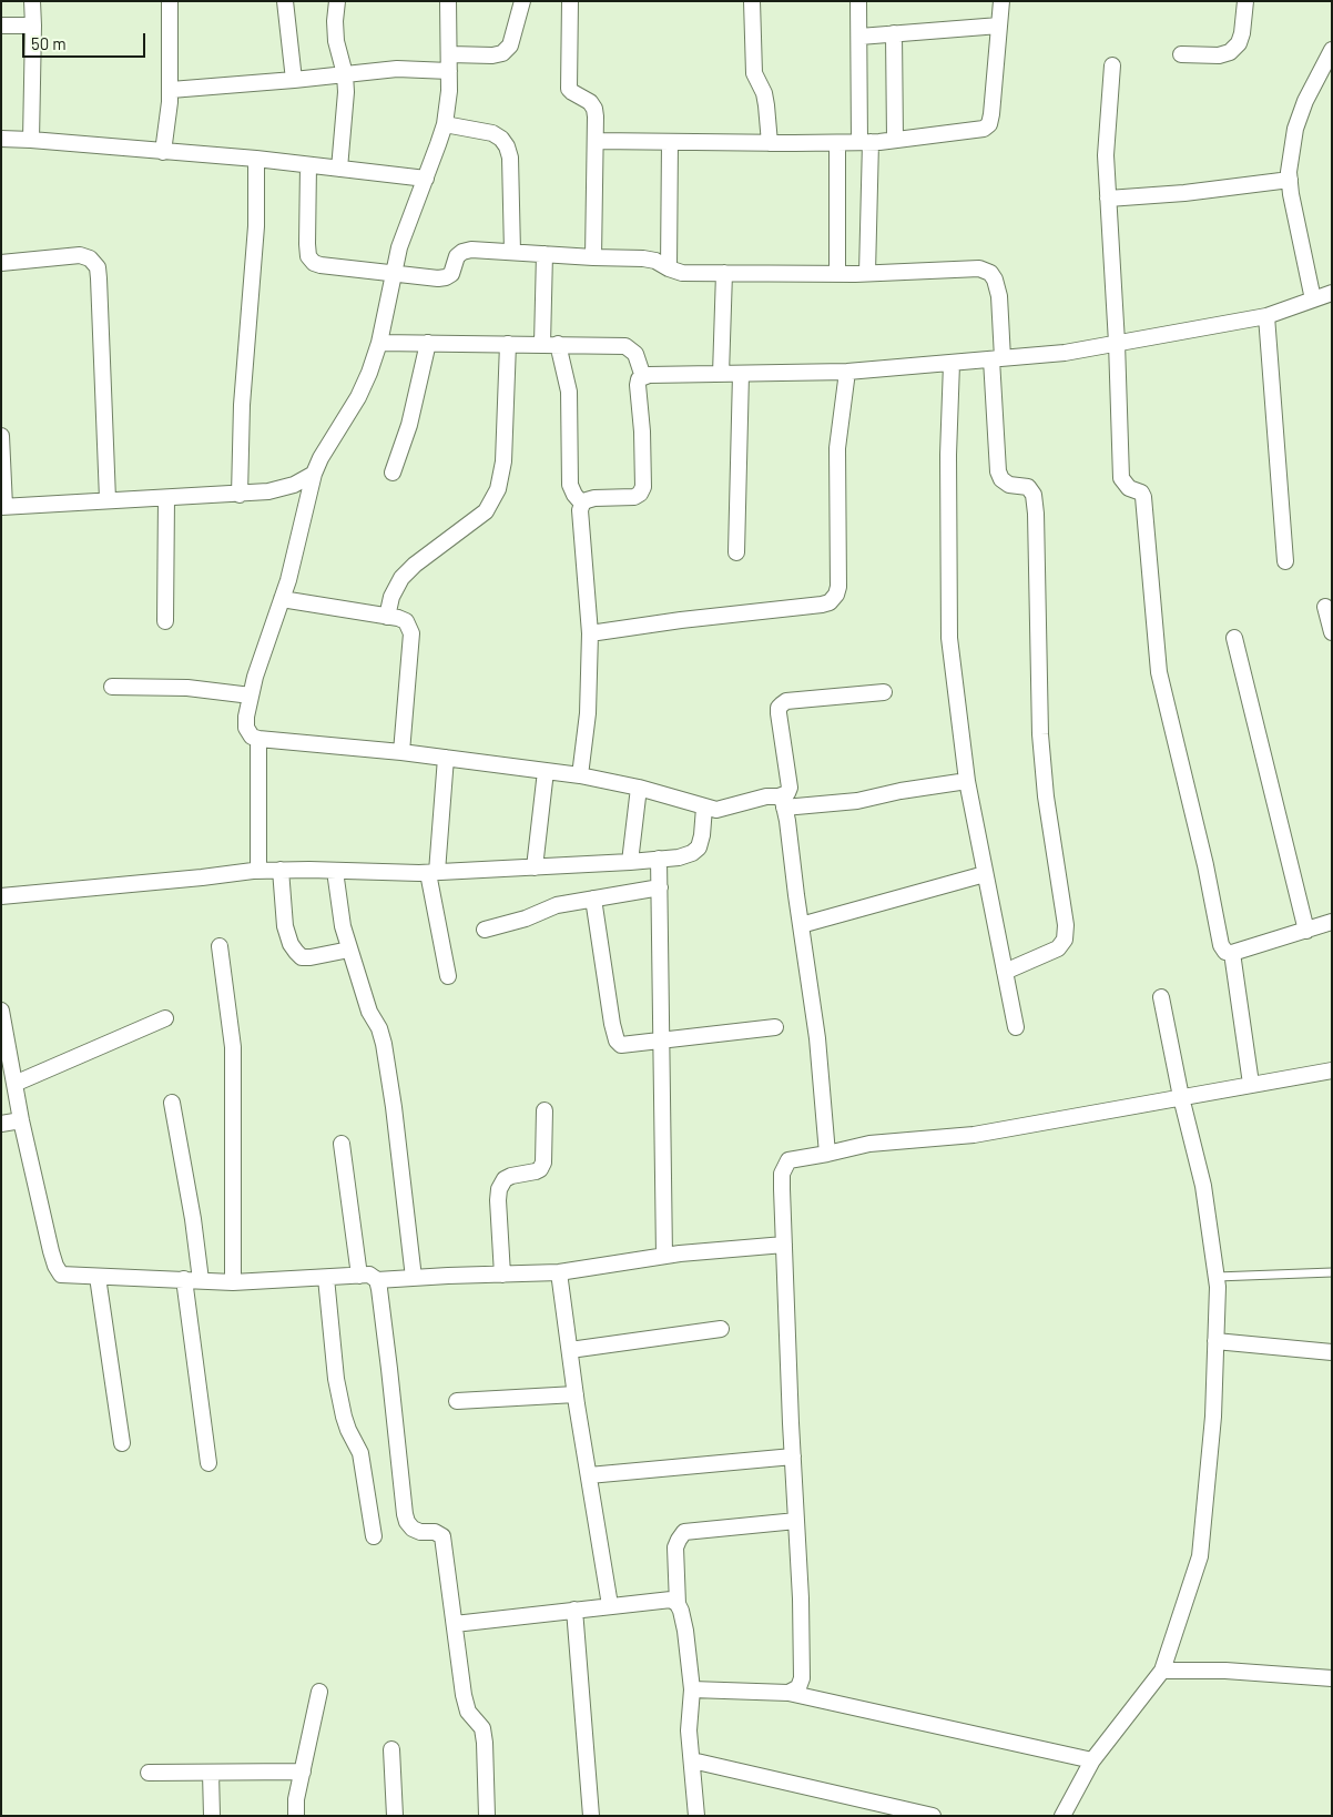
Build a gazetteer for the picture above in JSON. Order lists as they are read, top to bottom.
{
  "scale_bar": "50 m"
}
